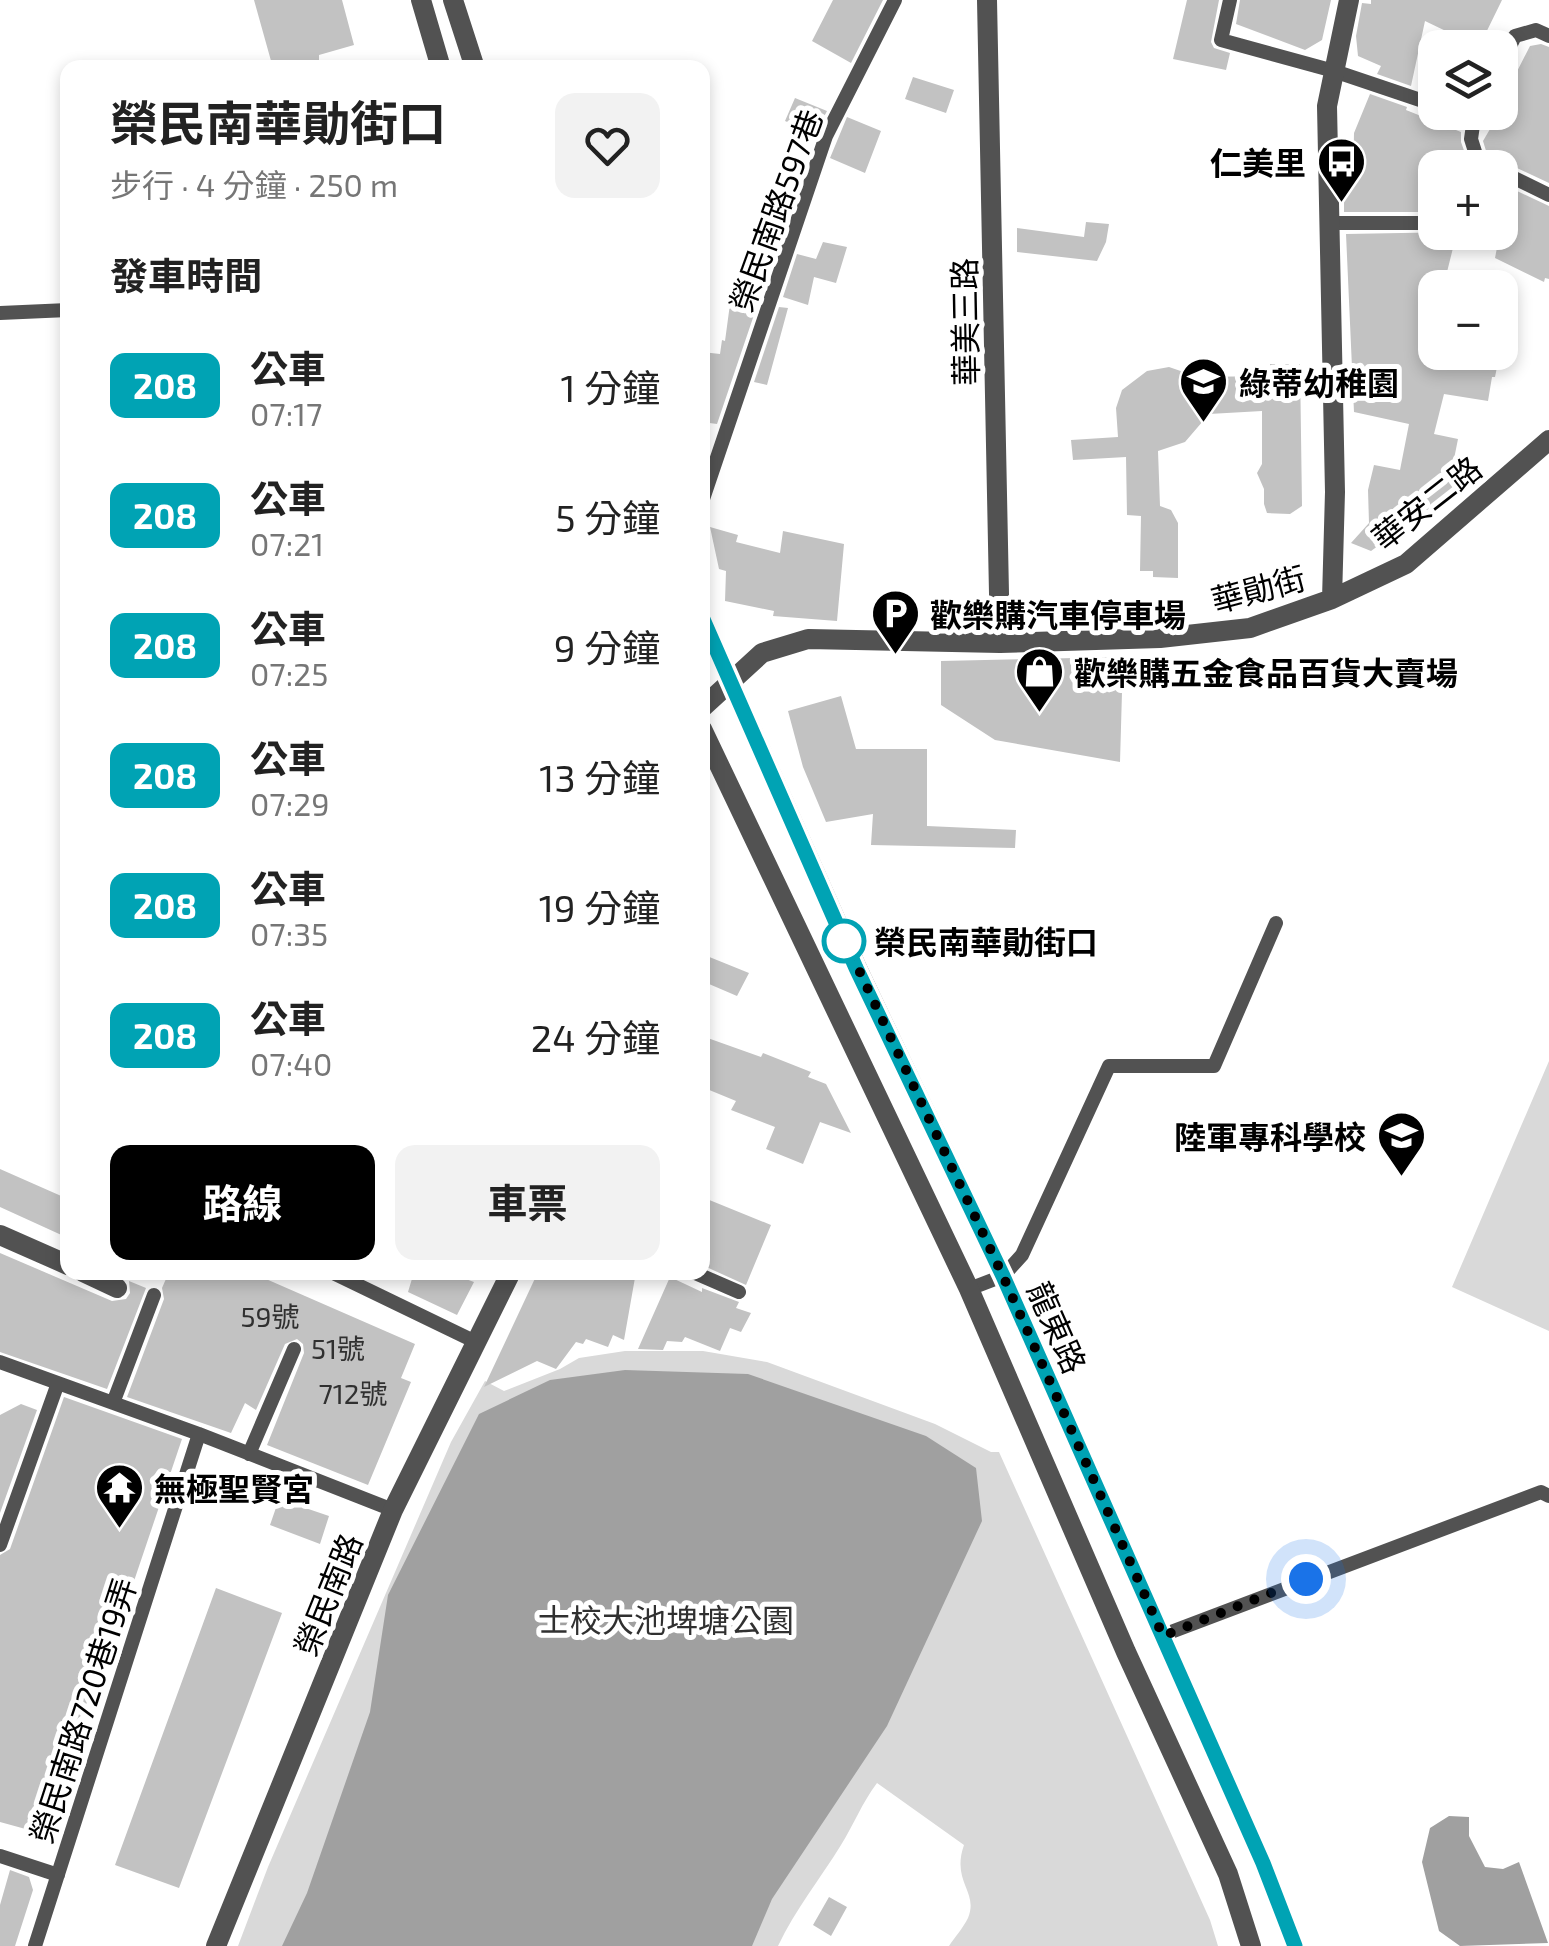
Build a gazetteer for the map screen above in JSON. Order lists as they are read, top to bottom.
{
  "streets": {
    "street": [
      "華美三路",
      "華安二路",
      "華勛街",
      "龍東路",
      "榮民南路"
    ],
    "lane": ["榮民南路597巷", "榮民南路720巷19弄"]
  },
  "crossings": [
    ["華美三路", "華勛街"],
    ["華安二路", "華勛街"],
    ["華勛街", "龍東路"]
  ],
  "parks": ["士校大池埤塘公園"],
  "places": {
    "bus stop": ["仁美里"],
    "school or university": ["綠蒂幼稚園", "陸軍專科學校"],
    "parking": ["歡樂購汽車停車場"],
    "shop": ["歡樂購五金食品百貨大賣場"],
    "other": ["榮民南華勛街口"],
    "temple": ["無極聖賢宮"]
  },
  "lines": ["bus line 208"],
  "house_numbers": ["59號", "51號", "712號"],
  "page": {
    "map_buttons": ["+", "−"],
    "heading": [
      ["榮民南華勛街口", "步行 · 4 分鐘 · 250 m"],
      "發車時間"
    ],
    "list": [
      {
        "mark": "208",
        "name": "公車",
        "note": "07:17",
        "value": "1 分鐘"
      },
      {
        "mark": "208",
        "name": "公車",
        "note": "07:21",
        "value": "5 分鐘"
      },
      {
        "mark": "208",
        "name": "公車",
        "note": "07:25",
        "value": "9 分鐘"
      },
      {
        "mark": "208",
        "name": "公車",
        "note": "07:29",
        "value": "13 分鐘"
      },
      {
        "mark": "208",
        "name": "公車",
        "note": "07:35",
        "value": "19 分鐘"
      },
      {
        "mark": "208",
        "name": "公車",
        "note": "07:40",
        "value": "24 分鐘"
      }
    ],
    "buttons": ["路線", "車票"]
  }
}
